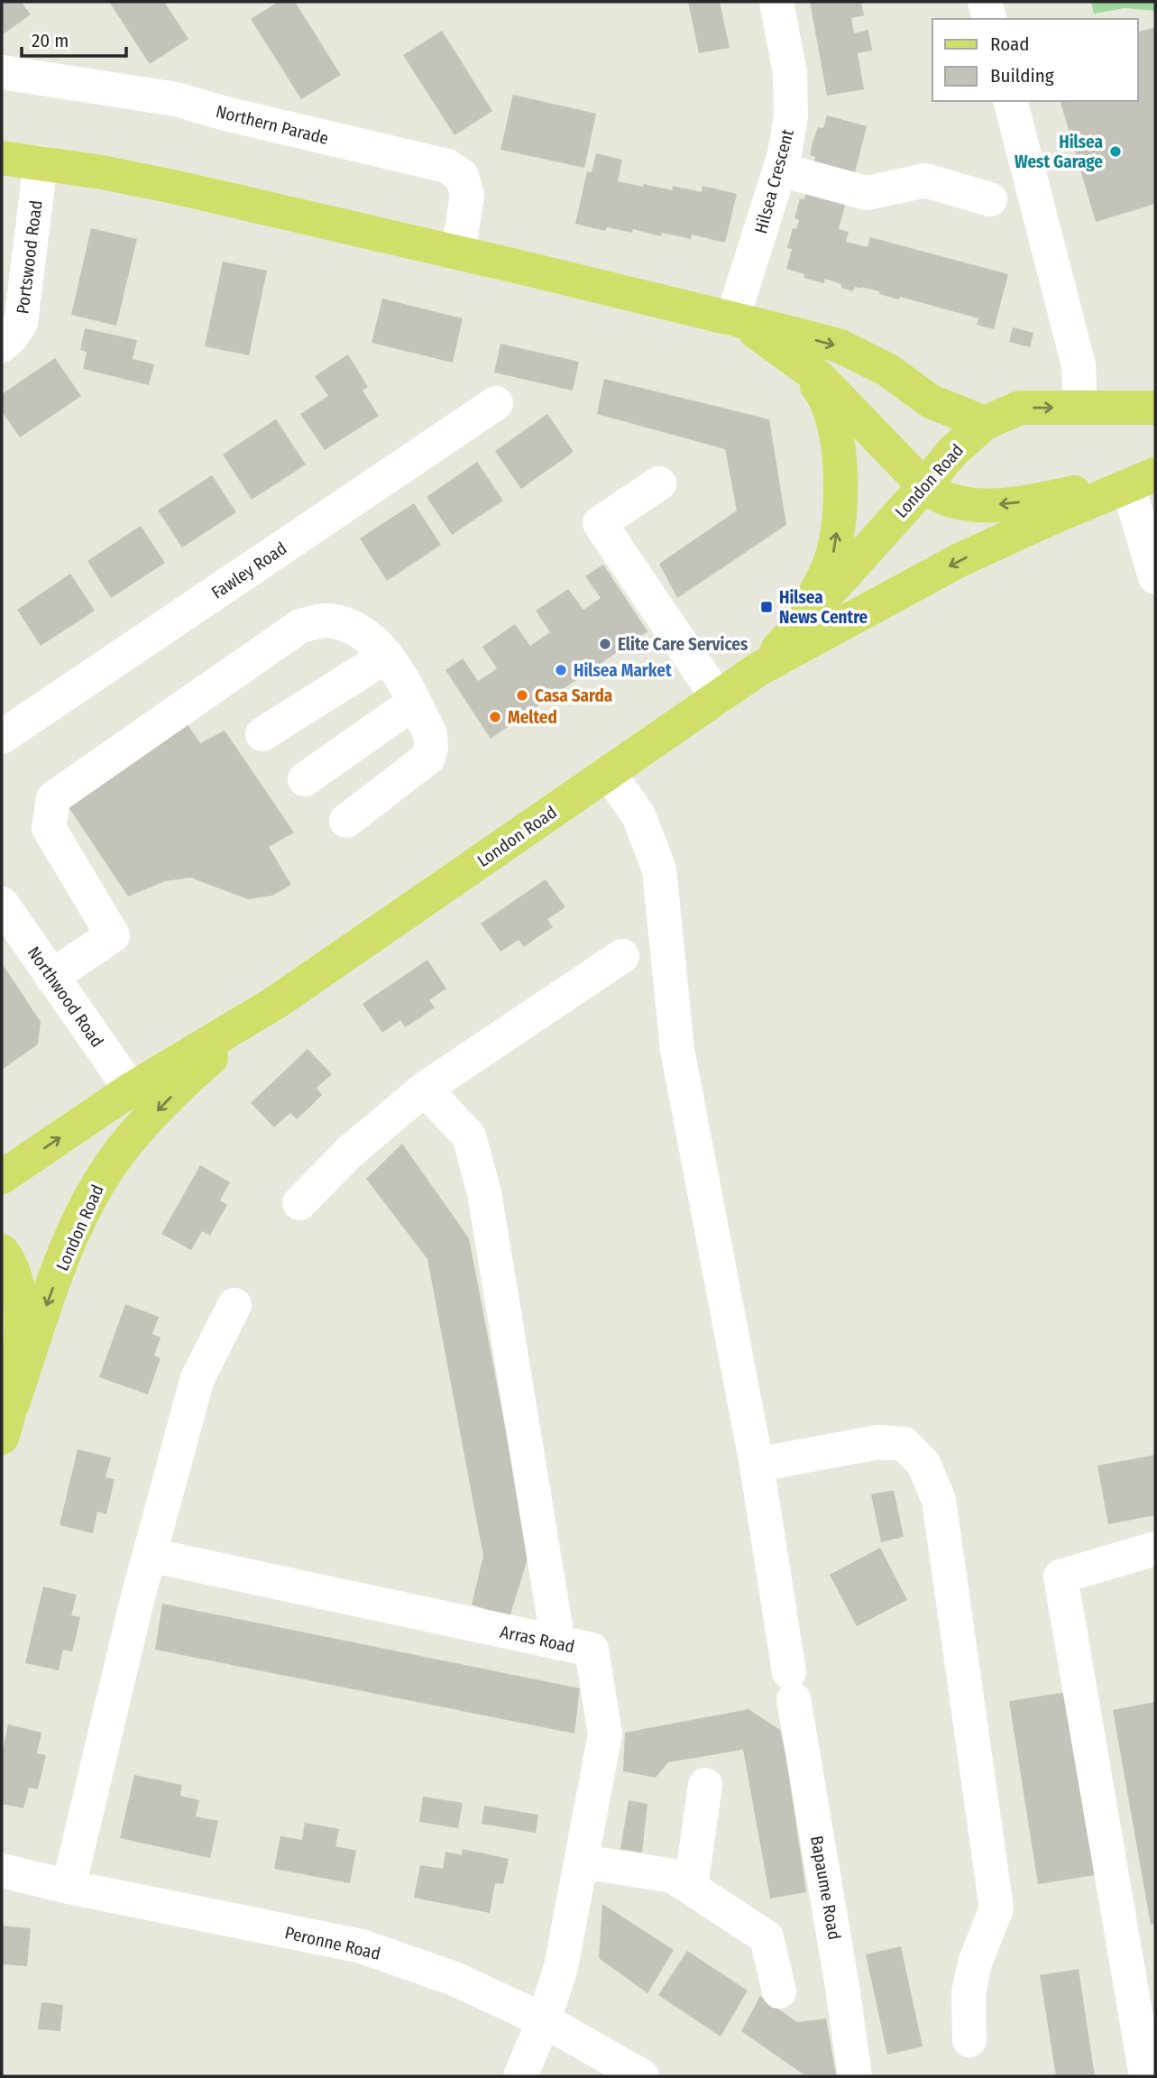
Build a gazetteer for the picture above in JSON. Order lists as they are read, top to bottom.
{
  "streets": {
    "main road": ["London Road"],
    "street": [
      "Northern Parade",
      "Hilsea Crescent",
      "Portswood Road",
      "Fawley Road",
      "Northwood Road",
      "Arras Road",
      "Bapaume Road",
      "Peronne Road"
    ]
  },
  "crossings": [
    ["London Road", "Northwood Road"],
    ["London Road", "Bapaume Road"],
    ["Arras Road", "Peronne Road"]
  ],
  "places": {
    "other": [
      "Hilsea West Garage",
      "Elite Care Services",
      "Hilsea Market",
      "Casa Sarda",
      "Melted"
    ],
    "transit": ["Hilsea News Centre"]
  },
  "legend": ["Road", "Building"],
  "scale_bar": "20 m"
}
